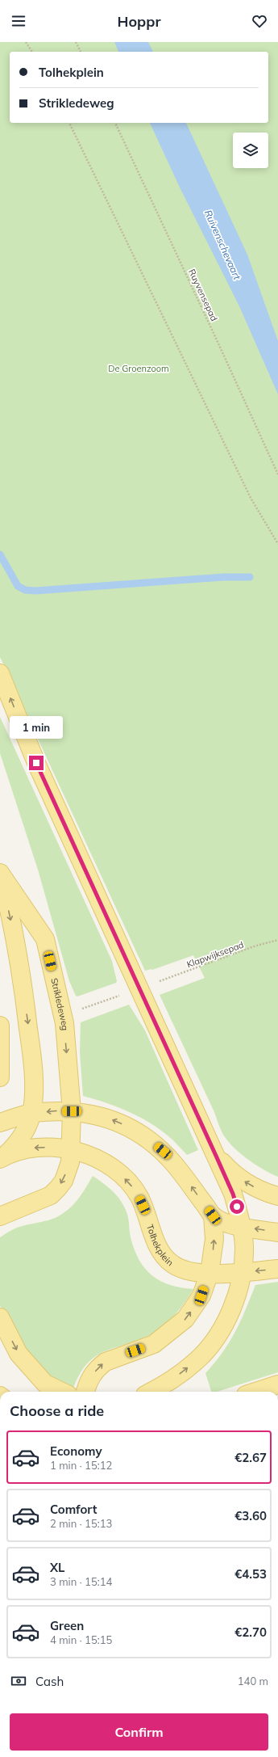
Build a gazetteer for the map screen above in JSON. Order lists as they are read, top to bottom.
{
  "streets": {
    "main road": ["Strikledeweg", "Tolhekplein"],
    "path": ["Ruyvensepad", "Klapwijksepad"]
  },
  "crossings": [
    ["Strikledeweg", "Tolhekplein"]
  ],
  "water": ["Ruivenschevaart"],
  "parks": ["De Groenzoom"],
  "page": {
    "header": "Hoppr",
    "banner": ["Tolhekplein", "Strikledeweg"],
    "bubble": "1 min",
    "heading": "Choose a ride",
    "list": [
      {
        "name": "Economy",
        "note": "1 min · 15:12",
        "value": "€2.67"
      },
      {
        "name": "Comfort",
        "note": "2 min · 15:13",
        "value": "€3.60"
      },
      {
        "name": "XL",
        "note": "3 min · 15:14",
        "value": "€4.53"
      },
      {
        "name": "Green",
        "note": "4 min · 15:15",
        "value": "€2.70"
      }
    ],
    "pay": ["Cash", "140 m"],
    "buttons": "Confirm"
  }
}
